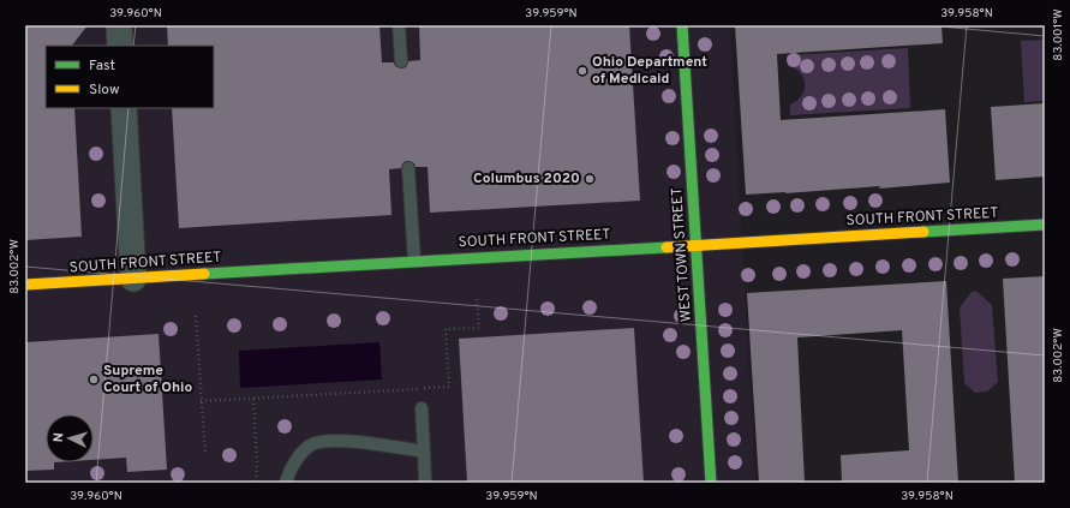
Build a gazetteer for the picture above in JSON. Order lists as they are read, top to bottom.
{
  "streets": {
    "street": ["SOUTH FRONT STREET", "WEST TOWN STREET"]
  },
  "crossings": [
    ["SOUTH FRONT STREET", "WEST TOWN STREET"]
  ],
  "places": ["Ohio Department of Medicaid", "Columbus 2020", "Supreme Court of Ohio"],
  "legend": ["Fast", "Slow"],
  "north": "left",
  "coordinates": [
    "39.960°N",
    "39.959°N",
    "39.958°N",
    "83.001°W",
    "83.002°W"
  ]
}
